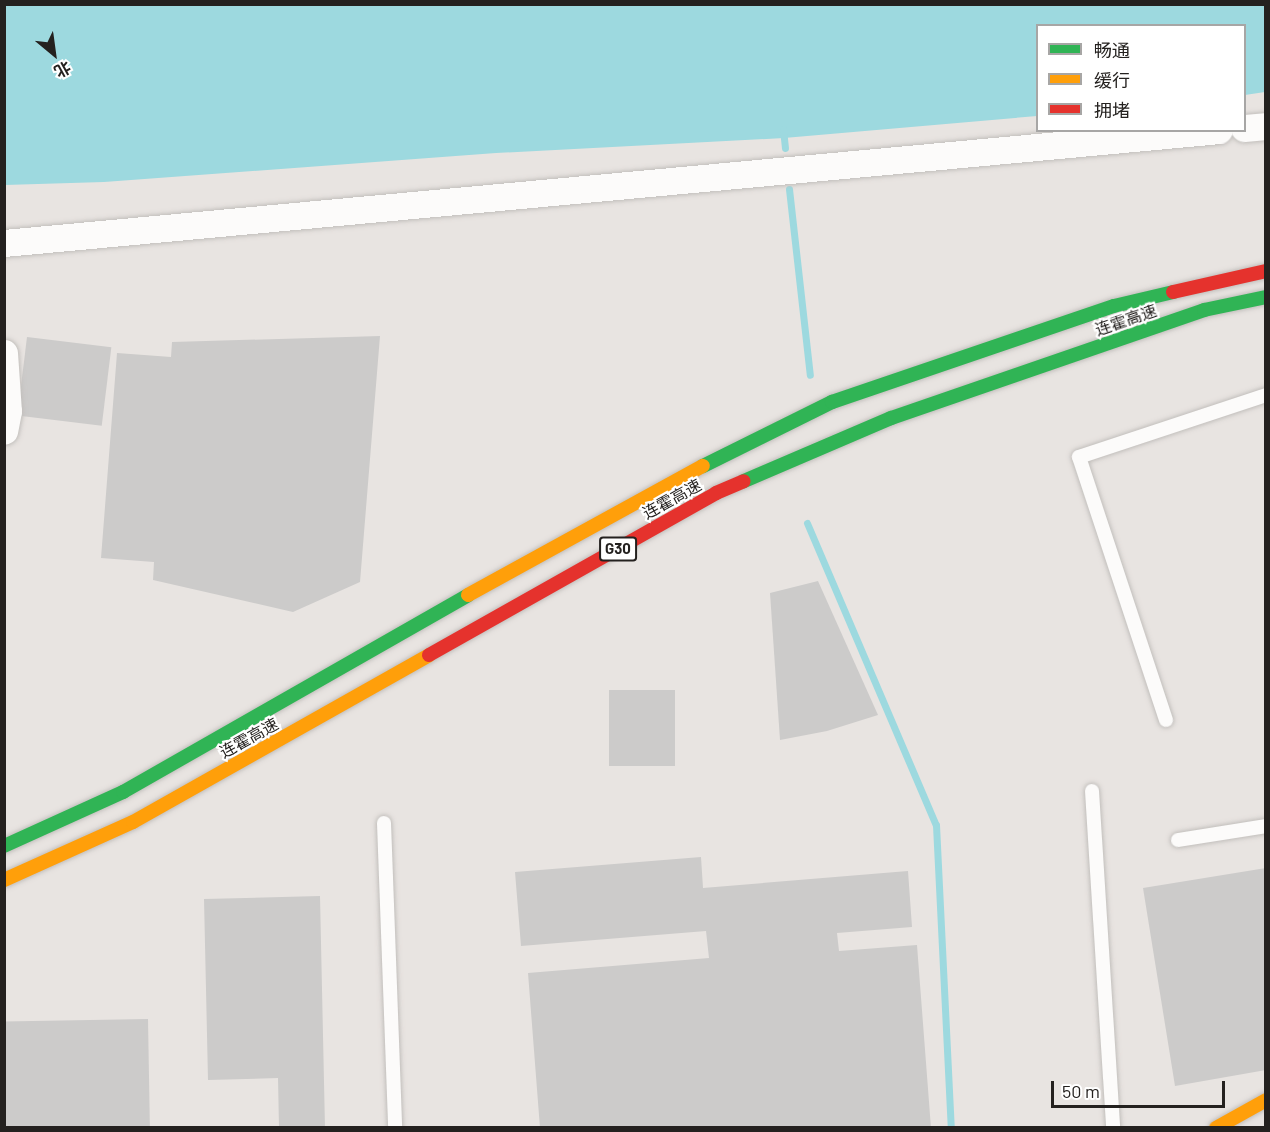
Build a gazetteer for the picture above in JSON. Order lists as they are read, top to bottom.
{
  "streets": {
    "main road": ["连霍高速", "G30"]
  },
  "legend": ["畅通", "缓行", "拥堵"],
  "scale_bar": "50 m",
  "north": "bottom right"
}
